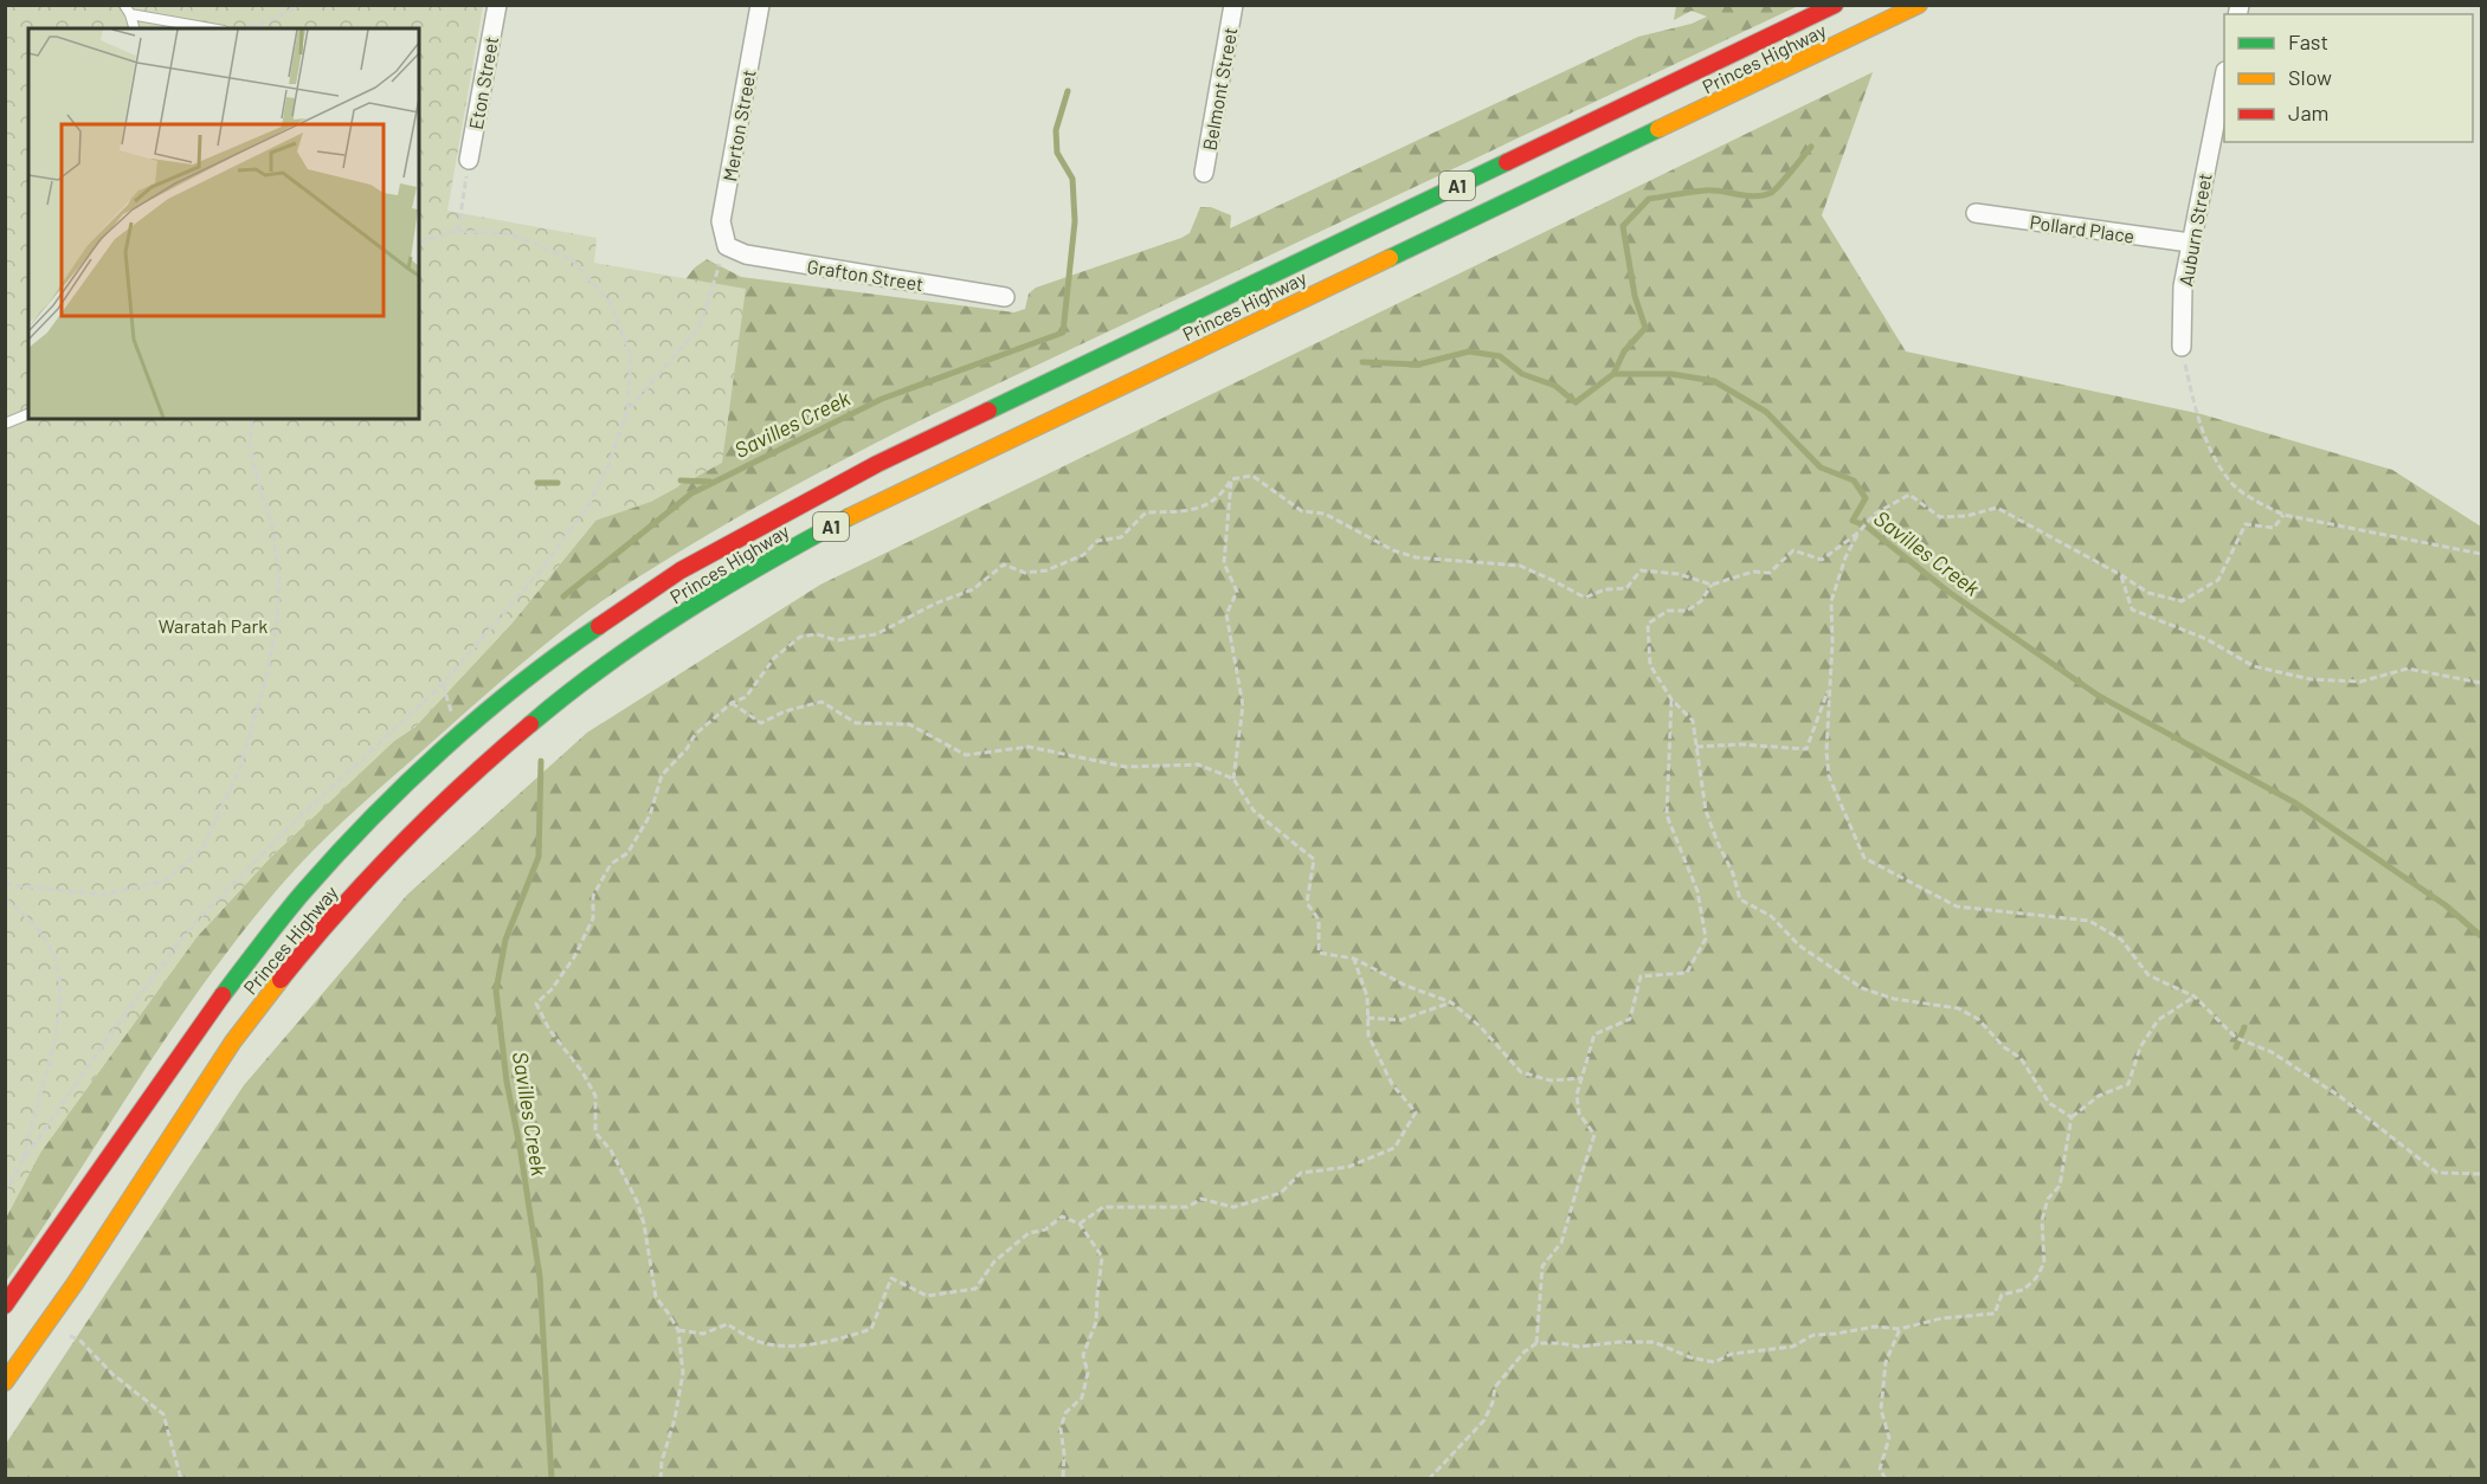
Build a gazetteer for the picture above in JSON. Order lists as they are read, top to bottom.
{
  "streets": {
    "highway": ["Princes Highway", "A1"],
    "street": [
      "Eton Street",
      "Belmont Street",
      "Merton Street",
      "Pollard Place",
      "Auburn Street",
      "Grafton Street"
    ]
  },
  "crossings": [
    ["Merton Street", "Grafton Street"],
    ["Pollard Place", "Auburn Street"]
  ],
  "water": ["Savilles Creek"],
  "parks": ["Waratah Park"],
  "legend": ["Fast", "Slow", "Jam"]
}
